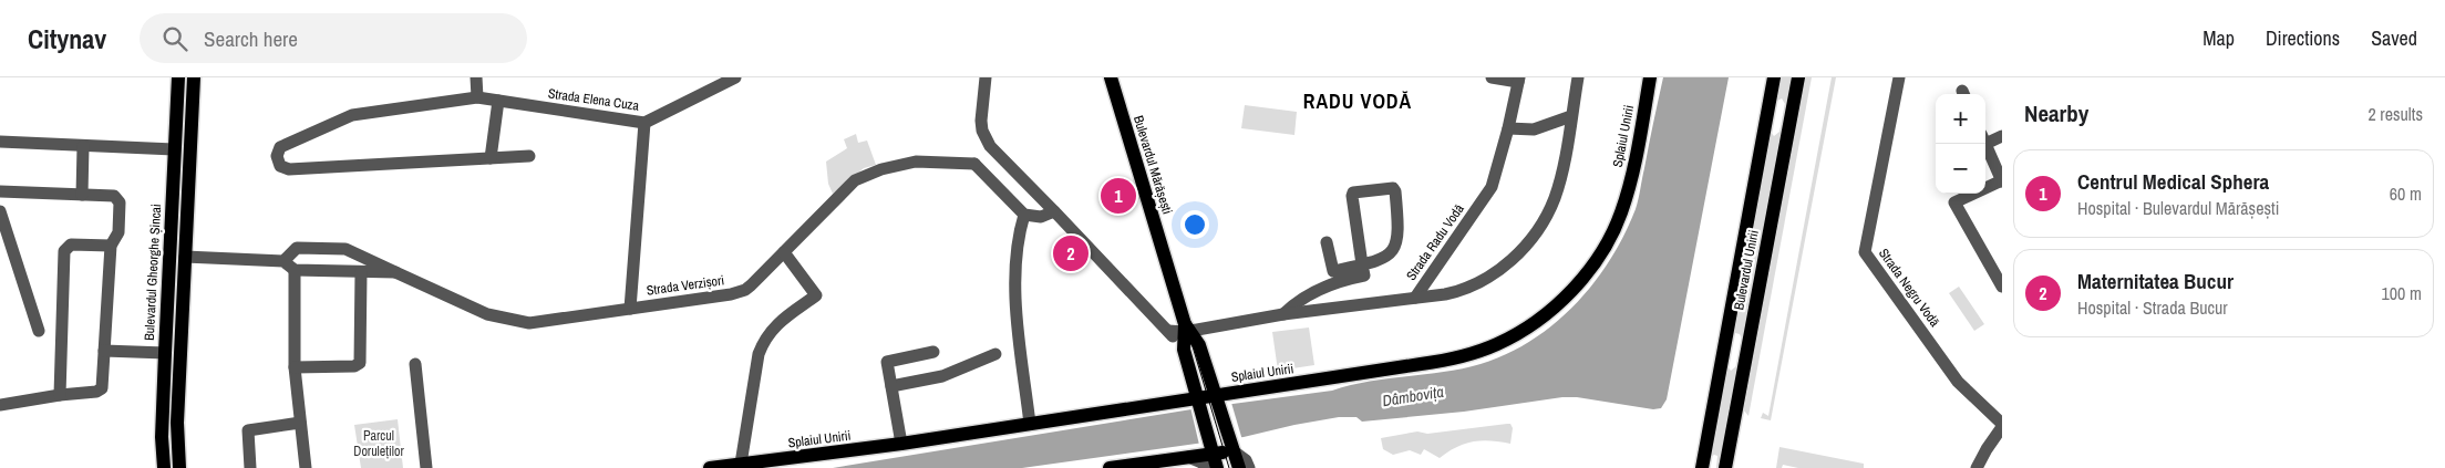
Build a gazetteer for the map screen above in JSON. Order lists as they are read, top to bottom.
{
  "streets": {
    "main road": [
      "Splaiul Unirii",
      "Bulevardul Mărășești",
      "Bulevardul Unirii",
      "Bulevardul Gheorghe Șincai"
    ],
    "street": [
      "Strada Elena Cuza",
      "Strada Radu Vodă",
      "Strada Verzișori",
      "Strada Negru Vodă"
    ]
  },
  "crossings": [
    ["Splaiul Unirii", "Bulevardul Mărășești"],
    ["Bulevardul Mărășești", "Strada Radu Vodă"]
  ],
  "districts": ["RADU VODĂ"],
  "water": ["Dâmbovița"],
  "parks": ["Parcul Doruleților"],
  "page": {
    "header": "Citynav",
    "search": "Search here",
    "nav": ["Map", "Directions", "Saved"],
    "heading": ["Nearby", "2 results"],
    "map_buttons": ["+", "−"],
    "list": [
      {
        "mark": "1",
        "name": "Centrul Medical Sphera",
        "note": "Hospital · Bulevardul Mărășești",
        "value": "60 m"
      },
      {
        "mark": "2",
        "name": "Maternitatea Bucur",
        "note": "Hospital · Strada Bucur",
        "value": "100 m"
      }
    ],
    "pins": ["1", "2"]
  }
}
